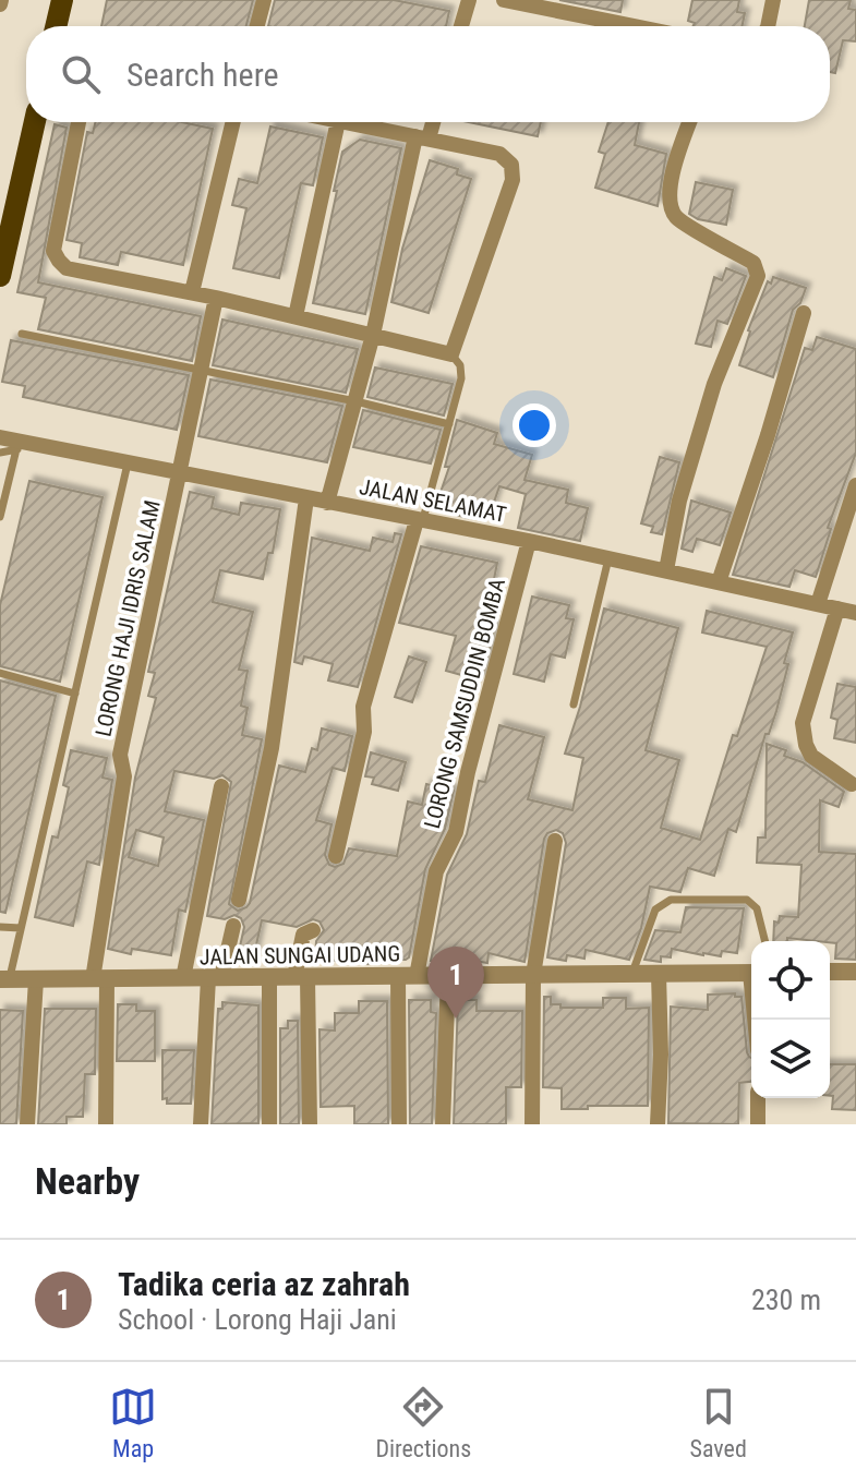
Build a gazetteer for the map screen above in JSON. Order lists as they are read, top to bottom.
{
  "streets": {
    "street": [
      "JALAN SELAMAT",
      "LORONG HAJI IDRIS SALAM",
      "LORONG SAMSUDDIN BOMBA",
      "JALAN SUNGAI UDANG"
    ]
  },
  "crossings": [
    ["JALAN SELAMAT", "LORONG HAJI IDRIS SALAM"],
    ["JALAN SELAMAT", "LORONG SAMSUDDIN BOMBA"],
    ["LORONG HAJI IDRIS SALAM", "JALAN SUNGAI UDANG"],
    ["LORONG SAMSUDDIN BOMBA", "JALAN SUNGAI UDANG"]
  ],
  "page": {
    "search": "Search here",
    "pins": "1",
    "heading": "Nearby",
    "list": [
      {
        "mark": "1",
        "name": "Tadika ceria az zahrah",
        "note": "School · Lorong Haji Jani",
        "value": "230 m"
      }
    ],
    "nav": ["Map", "Directions", "Saved"]
  }
}
